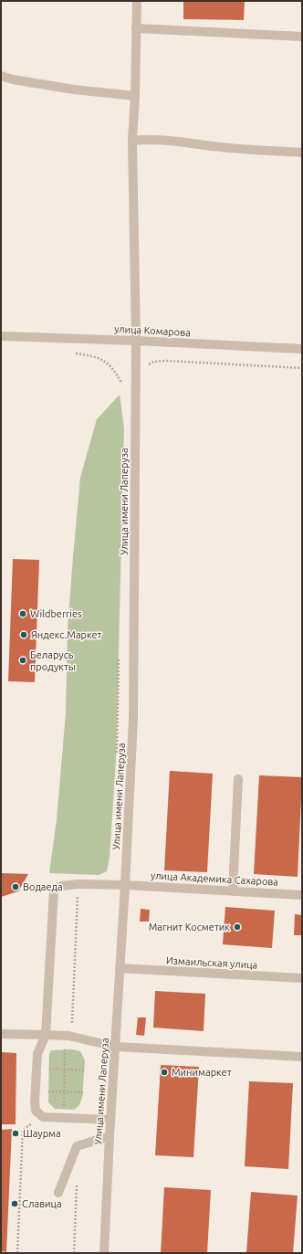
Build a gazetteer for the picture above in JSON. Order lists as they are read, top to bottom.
{
  "streets": {
    "street": [
      "улица Комарова",
      "Улица имени Лаперуза",
      "улица Академика Сахарова",
      "Измаильская улица"
    ]
  },
  "crossings": [
    ["улица Комарова", "Улица имени Лаперуза"],
    ["Улица имени Лаперуза", "улица Академика Сахарова"],
    ["Улица имени Лаперуза", "Измаильская улица"]
  ],
  "places": [
    "Wildberries",
    "Яндекс.Маркет",
    "Беларусь продукты",
    "Водаеда",
    "Магнит Косметик",
    "Минимаркет",
    "Шаурма",
    "Славица"
  ]
}
